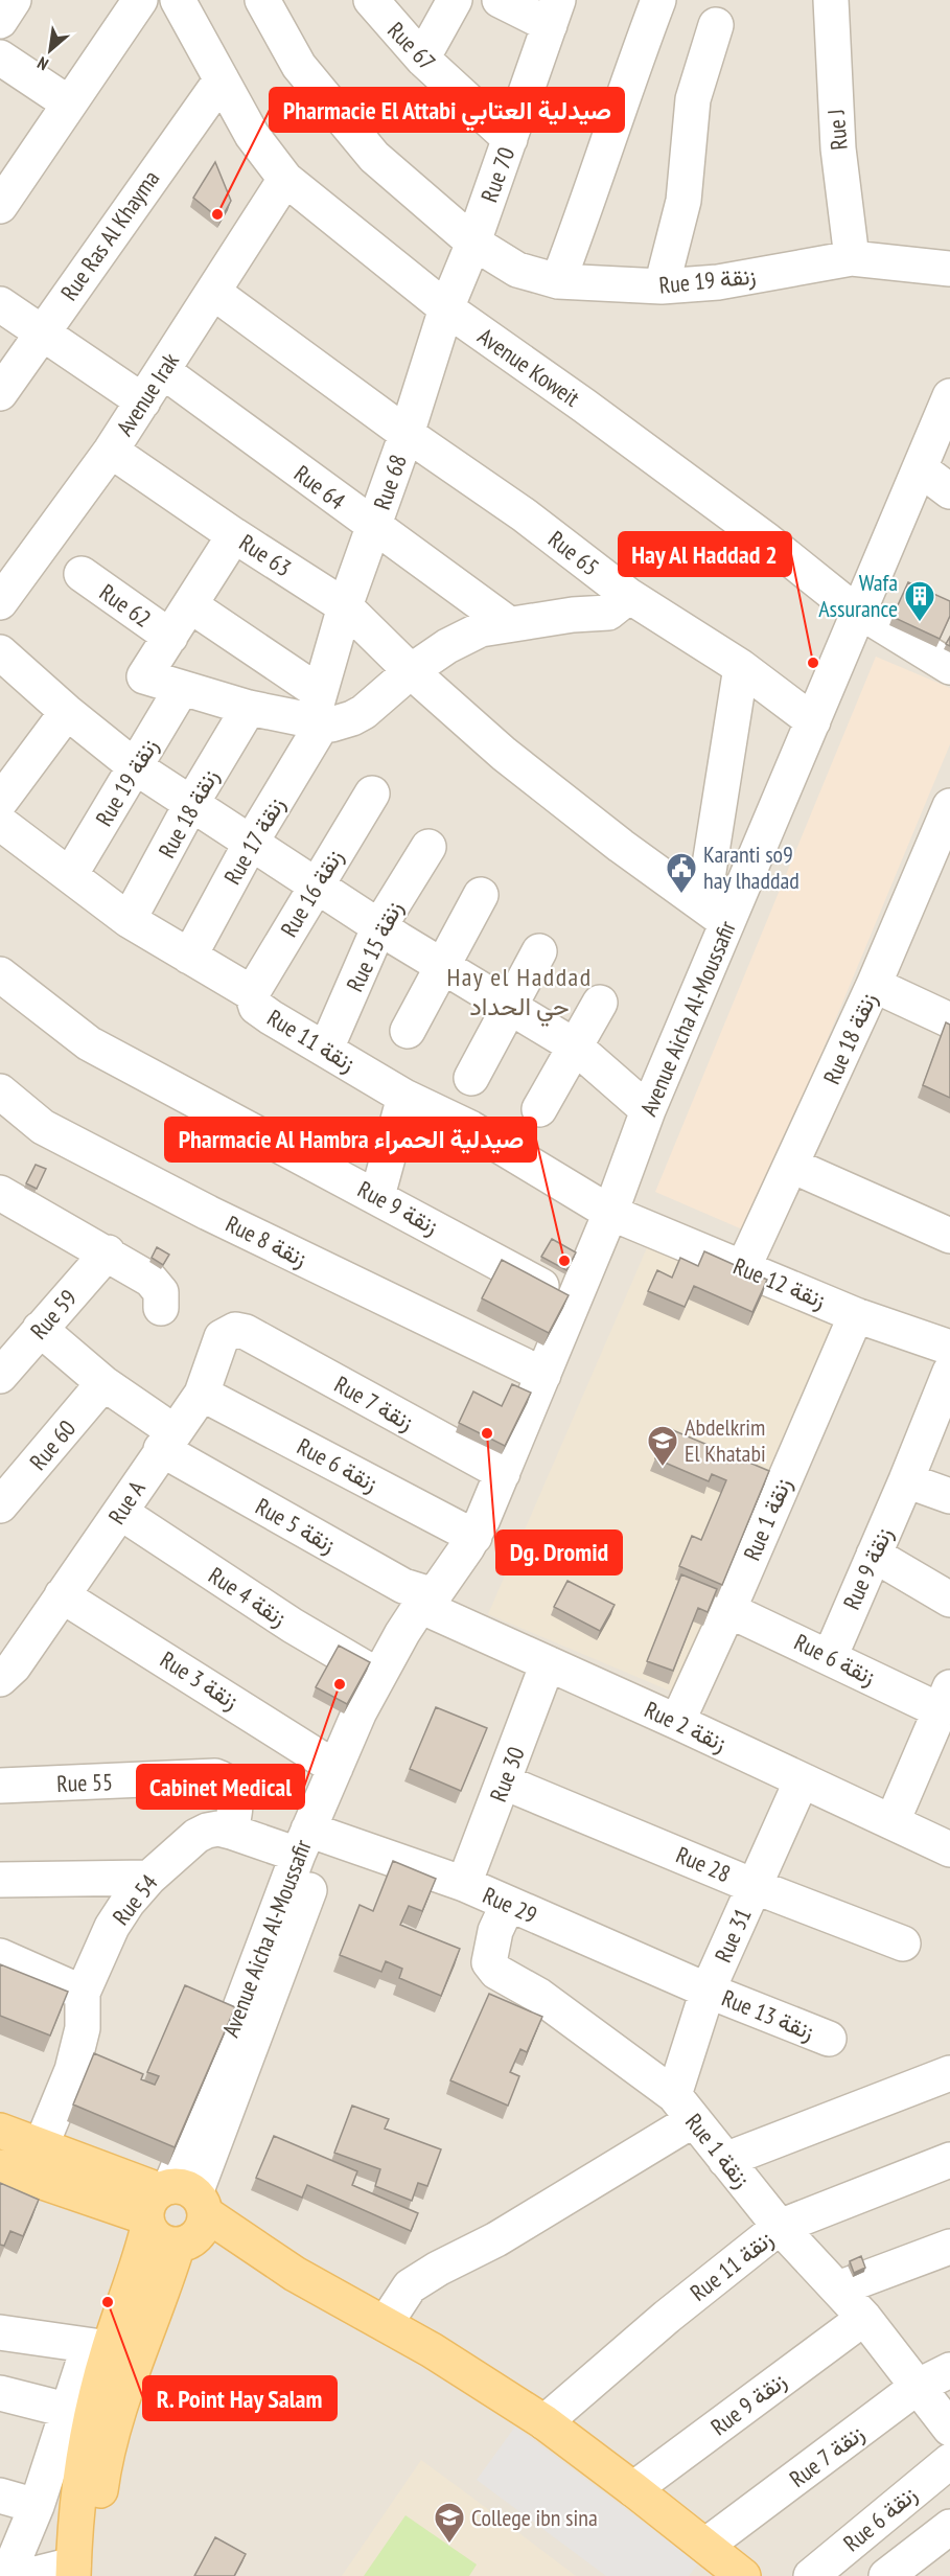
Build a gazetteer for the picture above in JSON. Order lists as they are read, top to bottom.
{
  "streets": {
    "main road": ["Avenue Aicha Al-Moussafir"],
    "street": [
      "Rue 67",
      "Rue J",
      "Rue 70",
      "Rue Ras Al Khayma",
      "Rue 19 زنقة",
      "Avenue Koweit",
      "Avenue Irak",
      "Rue 68",
      "Rue 64",
      "Rue 65",
      "Rue 63",
      "Rue 62",
      "Rue 18 زنقة",
      "Rue 17 زنقة",
      "Rue 16 زنقة",
      "Rue 15 زنقة",
      "Rue 11 زنقة",
      "Rue 9 زنقة",
      "Rue 8 زنقة",
      "Rue 12 زنقة",
      "Rue 59",
      "Rue 7 زنقة",
      "Rue 60",
      "Rue 6 زنقة",
      "Rue A",
      "Rue 1 زنقة",
      "Rue 5 زنقة",
      "Rue 4 زنقة",
      "Rue 3 زنقة",
      "Rue 2 زنقة",
      "Rue 30",
      "Rue 55",
      "Rue 28",
      "Rue 54",
      "Rue 29",
      "Rue 31",
      "Rue 13 زنقة"
    ]
  },
  "crossings": [
    ["Rue 67", "Rue 70"],
    ["Rue J", "Rue 19 زنقة"],
    ["Rue 70", "Rue 19 زنقة"],
    ["Rue 70", "Rue 68"],
    ["Rue Ras Al Khayma", "Avenue Koweit"],
    ["Rue 19 زنقة", "Rue 68"],
    ["Rue 19 زنقة", "Rue 11 زنقة"],
    ["Avenue Koweit", "Avenue Irak"],
    ["Avenue Koweit", "Rue 68"],
    ["Avenue Koweit", "Avenue Aicha Al-Moussafir"],
    ["Avenue Irak", "Rue 64"],
    ["Avenue Irak", "Rue 65"],
    ["Avenue Irak", "Rue 63"],
    ["Rue 68", "Rue 64"],
    ["Rue 68", "Rue 65"],
    ["Rue 68", "Rue 63"],
    ["Rue 68", "Rue 17 زنقة"],
    ["Rue 65", "Avenue Aicha Al-Moussafir"],
    ["Rue 63", "Avenue Aicha Al-Moussafir"],
    ["Rue 18 زنقة", "Rue 11 زنقة"],
    ["Rue 18 زنقة", "Rue 12 زنقة"],
    ["Rue 17 زنقة", "Rue 11 زنقة"],
    ["Rue 16 زنقة", "Rue 11 زنقة"],
    ["Rue 15 زنقة", "Rue 11 زنقة"],
    ["Avenue Aicha Al-Moussafir", "Rue 11 زنقة"],
    ["Avenue Aicha Al-Moussafir", "Rue 9 زنقة"],
    ["Avenue Aicha Al-Moussafir", "Rue 8 زنقة"],
    ["Avenue Aicha Al-Moussafir", "Rue 12 زنقة"],
    ["Avenue Aicha Al-Moussafir", "Rue 7 زنقة"],
    ["Avenue Aicha Al-Moussafir", "Rue 6 زنقة"],
    ["Avenue Aicha Al-Moussafir", "Rue 5 زنقة"],
    ["Avenue Aicha Al-Moussafir", "Rue 4 زنقة"],
    ["Avenue Aicha Al-Moussafir", "Rue 3 زنقة"],
    ["Avenue Aicha Al-Moussafir", "Rue 2 زنقة"],
    ["Avenue Aicha Al-Moussafir", "Rue 54"],
    ["Avenue Aicha Al-Moussafir", "Rue 29"],
    ["Rue 11 زنقة", "Rue 12 زنقة"],
    ["Rue 11 زنقة", "Rue 1 زنقة"],
    ["Rue 9 زنقة", "Rue 6 زنقة"],
    ["Rue 9 زنقة", "Rue 1 زنقة"],
    ["Rue 12 زنقة", "Rue 1 زنقة"],
    ["Rue 59", "Rue 5 زنقة"],
    ["Rue 7 زنقة", "Rue A"],
    ["Rue 7 زنقة", "Rue 1 زنقة"],
    ["Rue 60", "Rue 5 زنقة"],
    ["Rue 6 زنقة", "Rue A"],
    ["Rue 6 زنقة", "Rue 1 زنقة"],
    ["Rue A", "Rue 5 زنقة"],
    ["Rue A", "Rue 4 زنقة"],
    ["Rue A", "Rue 3 زنقة"],
    ["Rue 1 زنقة", "Rue 2 زنقة"],
    ["Rue 1 زنقة", "Rue 29"],
    ["Rue 1 زنقة", "Rue 31"],
    ["Rue 5 زنقة", "Rue 2 زنقة"],
    ["Rue 2 زنقة", "Rue 30"],
    ["Rue 2 زنقة", "Rue 31"],
    ["Rue 30", "Rue 28"],
    ["Rue 30", "Rue 29"],
    ["Rue 55", "Rue 54"],
    ["Rue 28", "Rue 31"],
    ["Rue 54", "Rue 29"],
    ["Rue 29", "Rue 31"],
    ["Rue 29", "Rue 13 زنقة"],
    ["Rue 31", "Rue 13 زنقة"]
  ],
  "districts": ["Hay el Haddad حي الحداد"],
  "places": {
    "other": [
      "Pharmacie El Attabi صيدلية العتابي",
      "Hay Al Haddad 2",
      "Pharmacie Al Hambra صيدلية الحمراء",
      "Dg. Dromid",
      "Cabinet Medical",
      "R. Point Hay Salam"
    ],
    "building": ["Wafa Assurance"],
    "public building": ["Karanti so9 hay lhaddad"],
    "school or university": ["Abdelkrim El Khatabi", "College ibn sina"]
  },
  "north": "bottom left"
}
